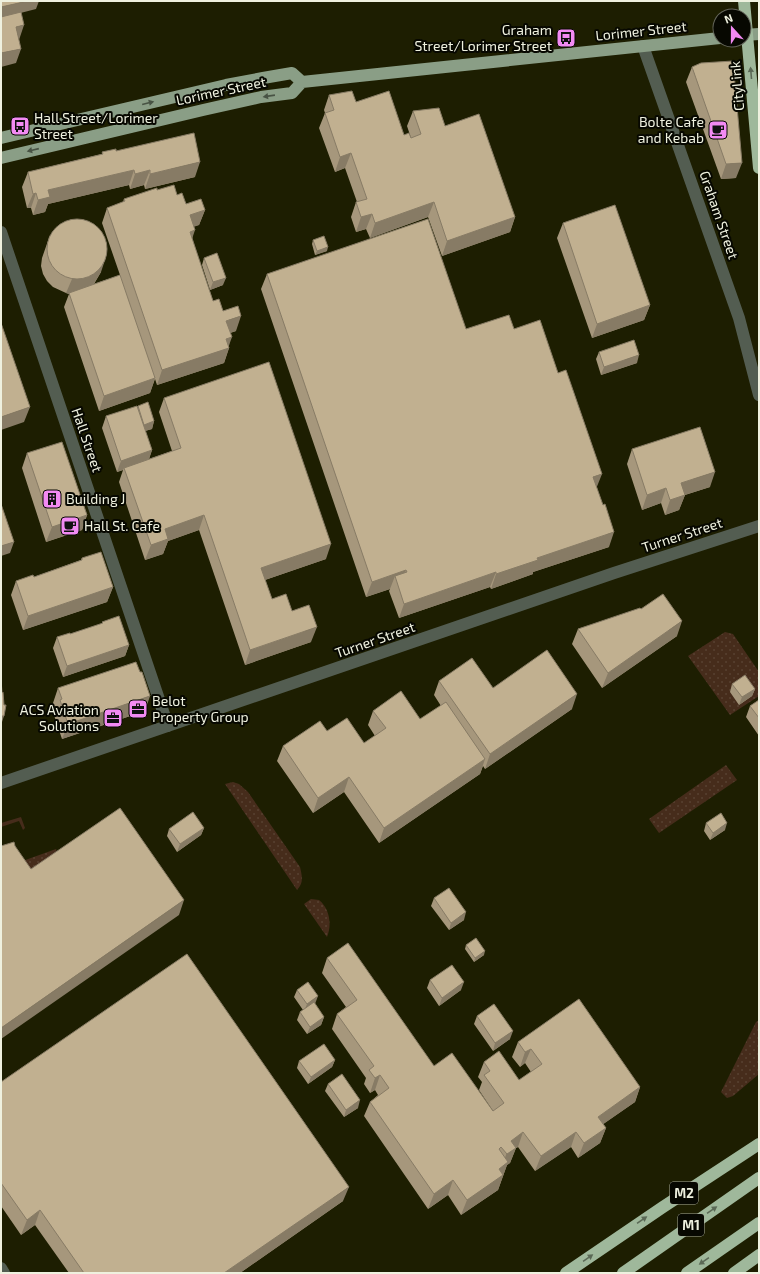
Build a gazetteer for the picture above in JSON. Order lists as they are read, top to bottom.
{
  "streets": {
    "highway": ["CityLink", "M2", "M1"],
    "main road": ["Lorimer Street"],
    "street": ["Graham Street", "Hall Street", "Turner Street"]
  },
  "crossings": [
    ["Lorimer Street", "Graham Street"],
    ["Hall Street", "Turner Street"]
  ],
  "one_way": ["CityLink"],
  "places": {
    "bus stop": ["Graham Street/Lorimer Street", "Hall Street/Lorimer Street"],
    "cafe": ["Bolte Cafe and Kebab", "Hall St. Cafe"],
    "building": ["Building J"],
    "office": ["Belot Property Group", "ACS Aviation Solutions"]
  },
  "north": "top"
}
